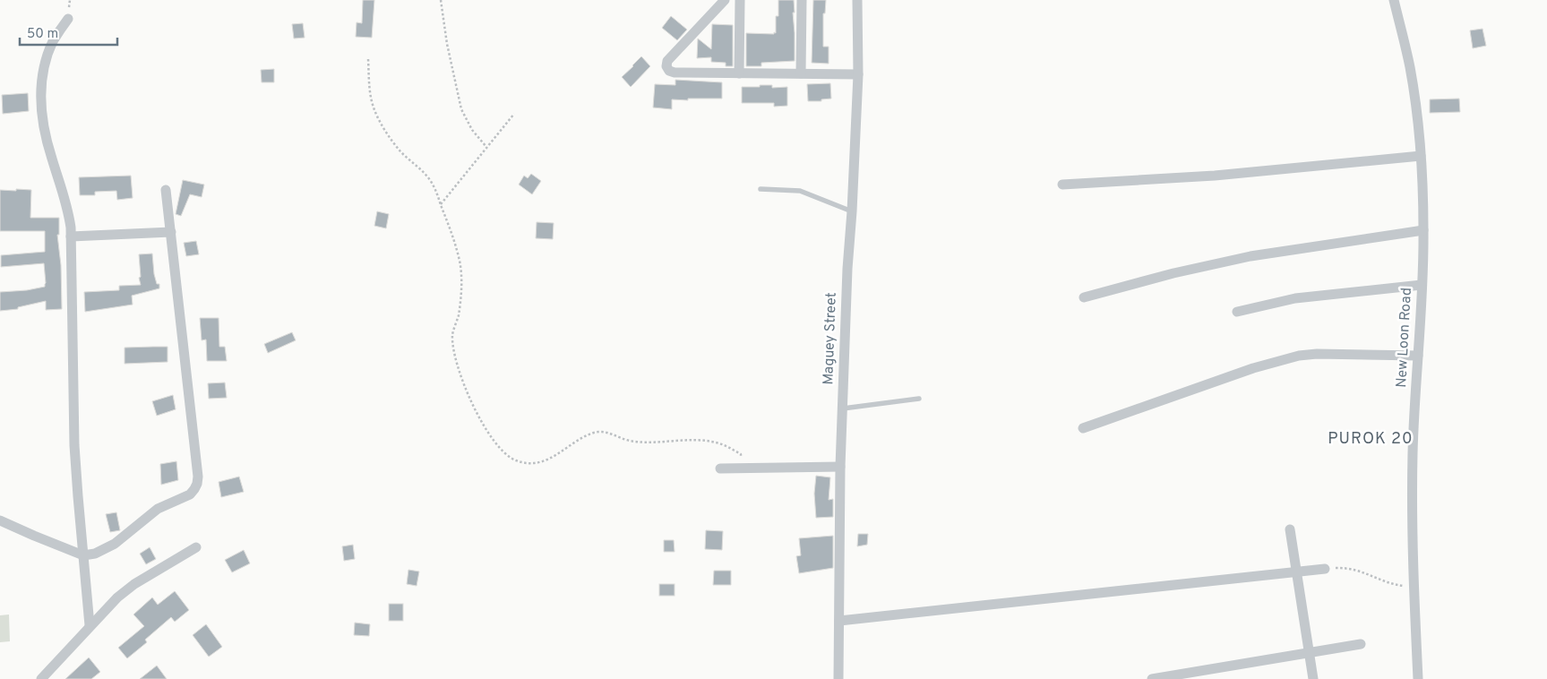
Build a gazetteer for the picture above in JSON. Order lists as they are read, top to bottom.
{
  "streets": {
    "street": ["New Loon Road", "Maguey Street"]
  },
  "districts": ["PUROK 20"],
  "scale_bar": "50 m"
}
